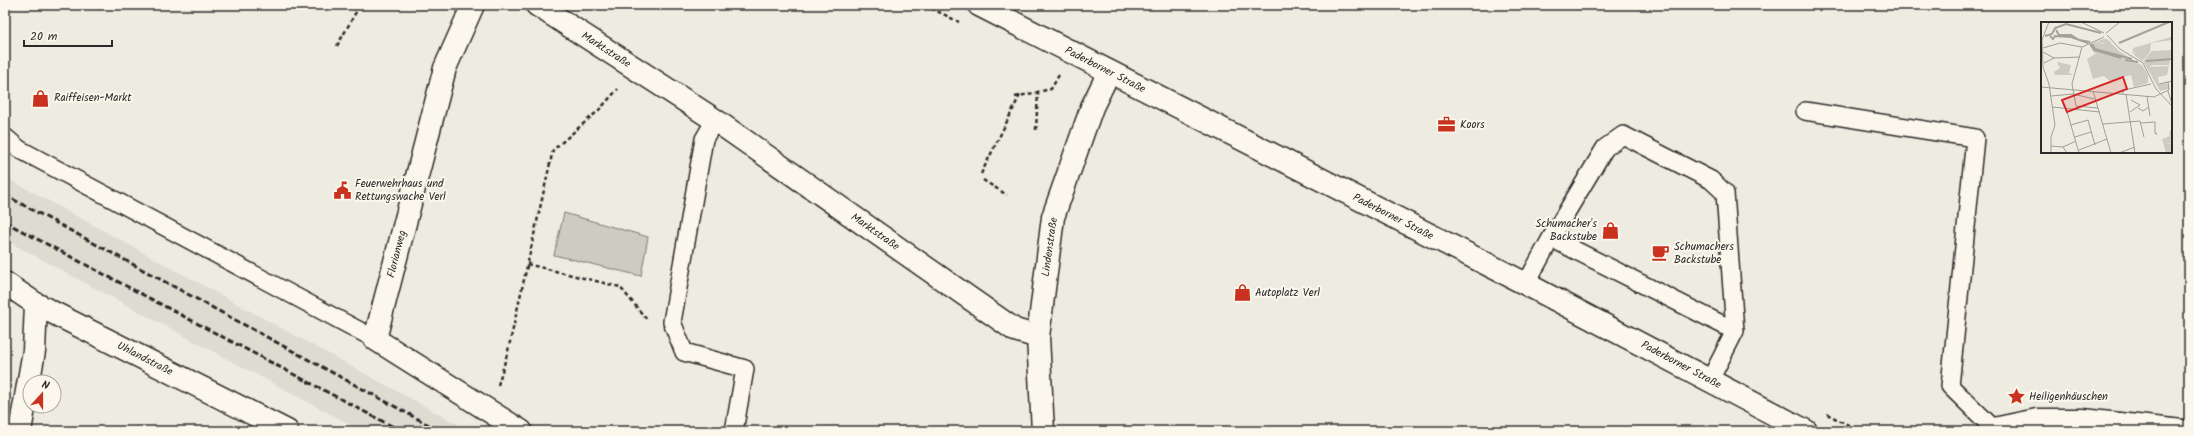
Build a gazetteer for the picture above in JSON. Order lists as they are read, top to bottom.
{
  "streets": {
    "street": [
      "Marktstraße",
      "Paderborner Straße",
      "Lindenstraße",
      "Florianweg",
      "Uhlandstraße"
    ]
  },
  "crossings": [
    ["Marktstraße", "Lindenstraße"],
    ["Paderborner Straße", "Lindenstraße"]
  ],
  "places": {
    "shop": ["Raiffeisen-Markt", "Schumacher's Backstube", "Autoplatz Verl"],
    "office": ["Koors"],
    "public building": ["Feuerwehrhaus und Rettungswache Verl"],
    "cafe": ["Schumachers Backstube"],
    "place": ["Heiligenhäuschen"]
  },
  "scale_bar": "20 m",
  "north": "top"
}
